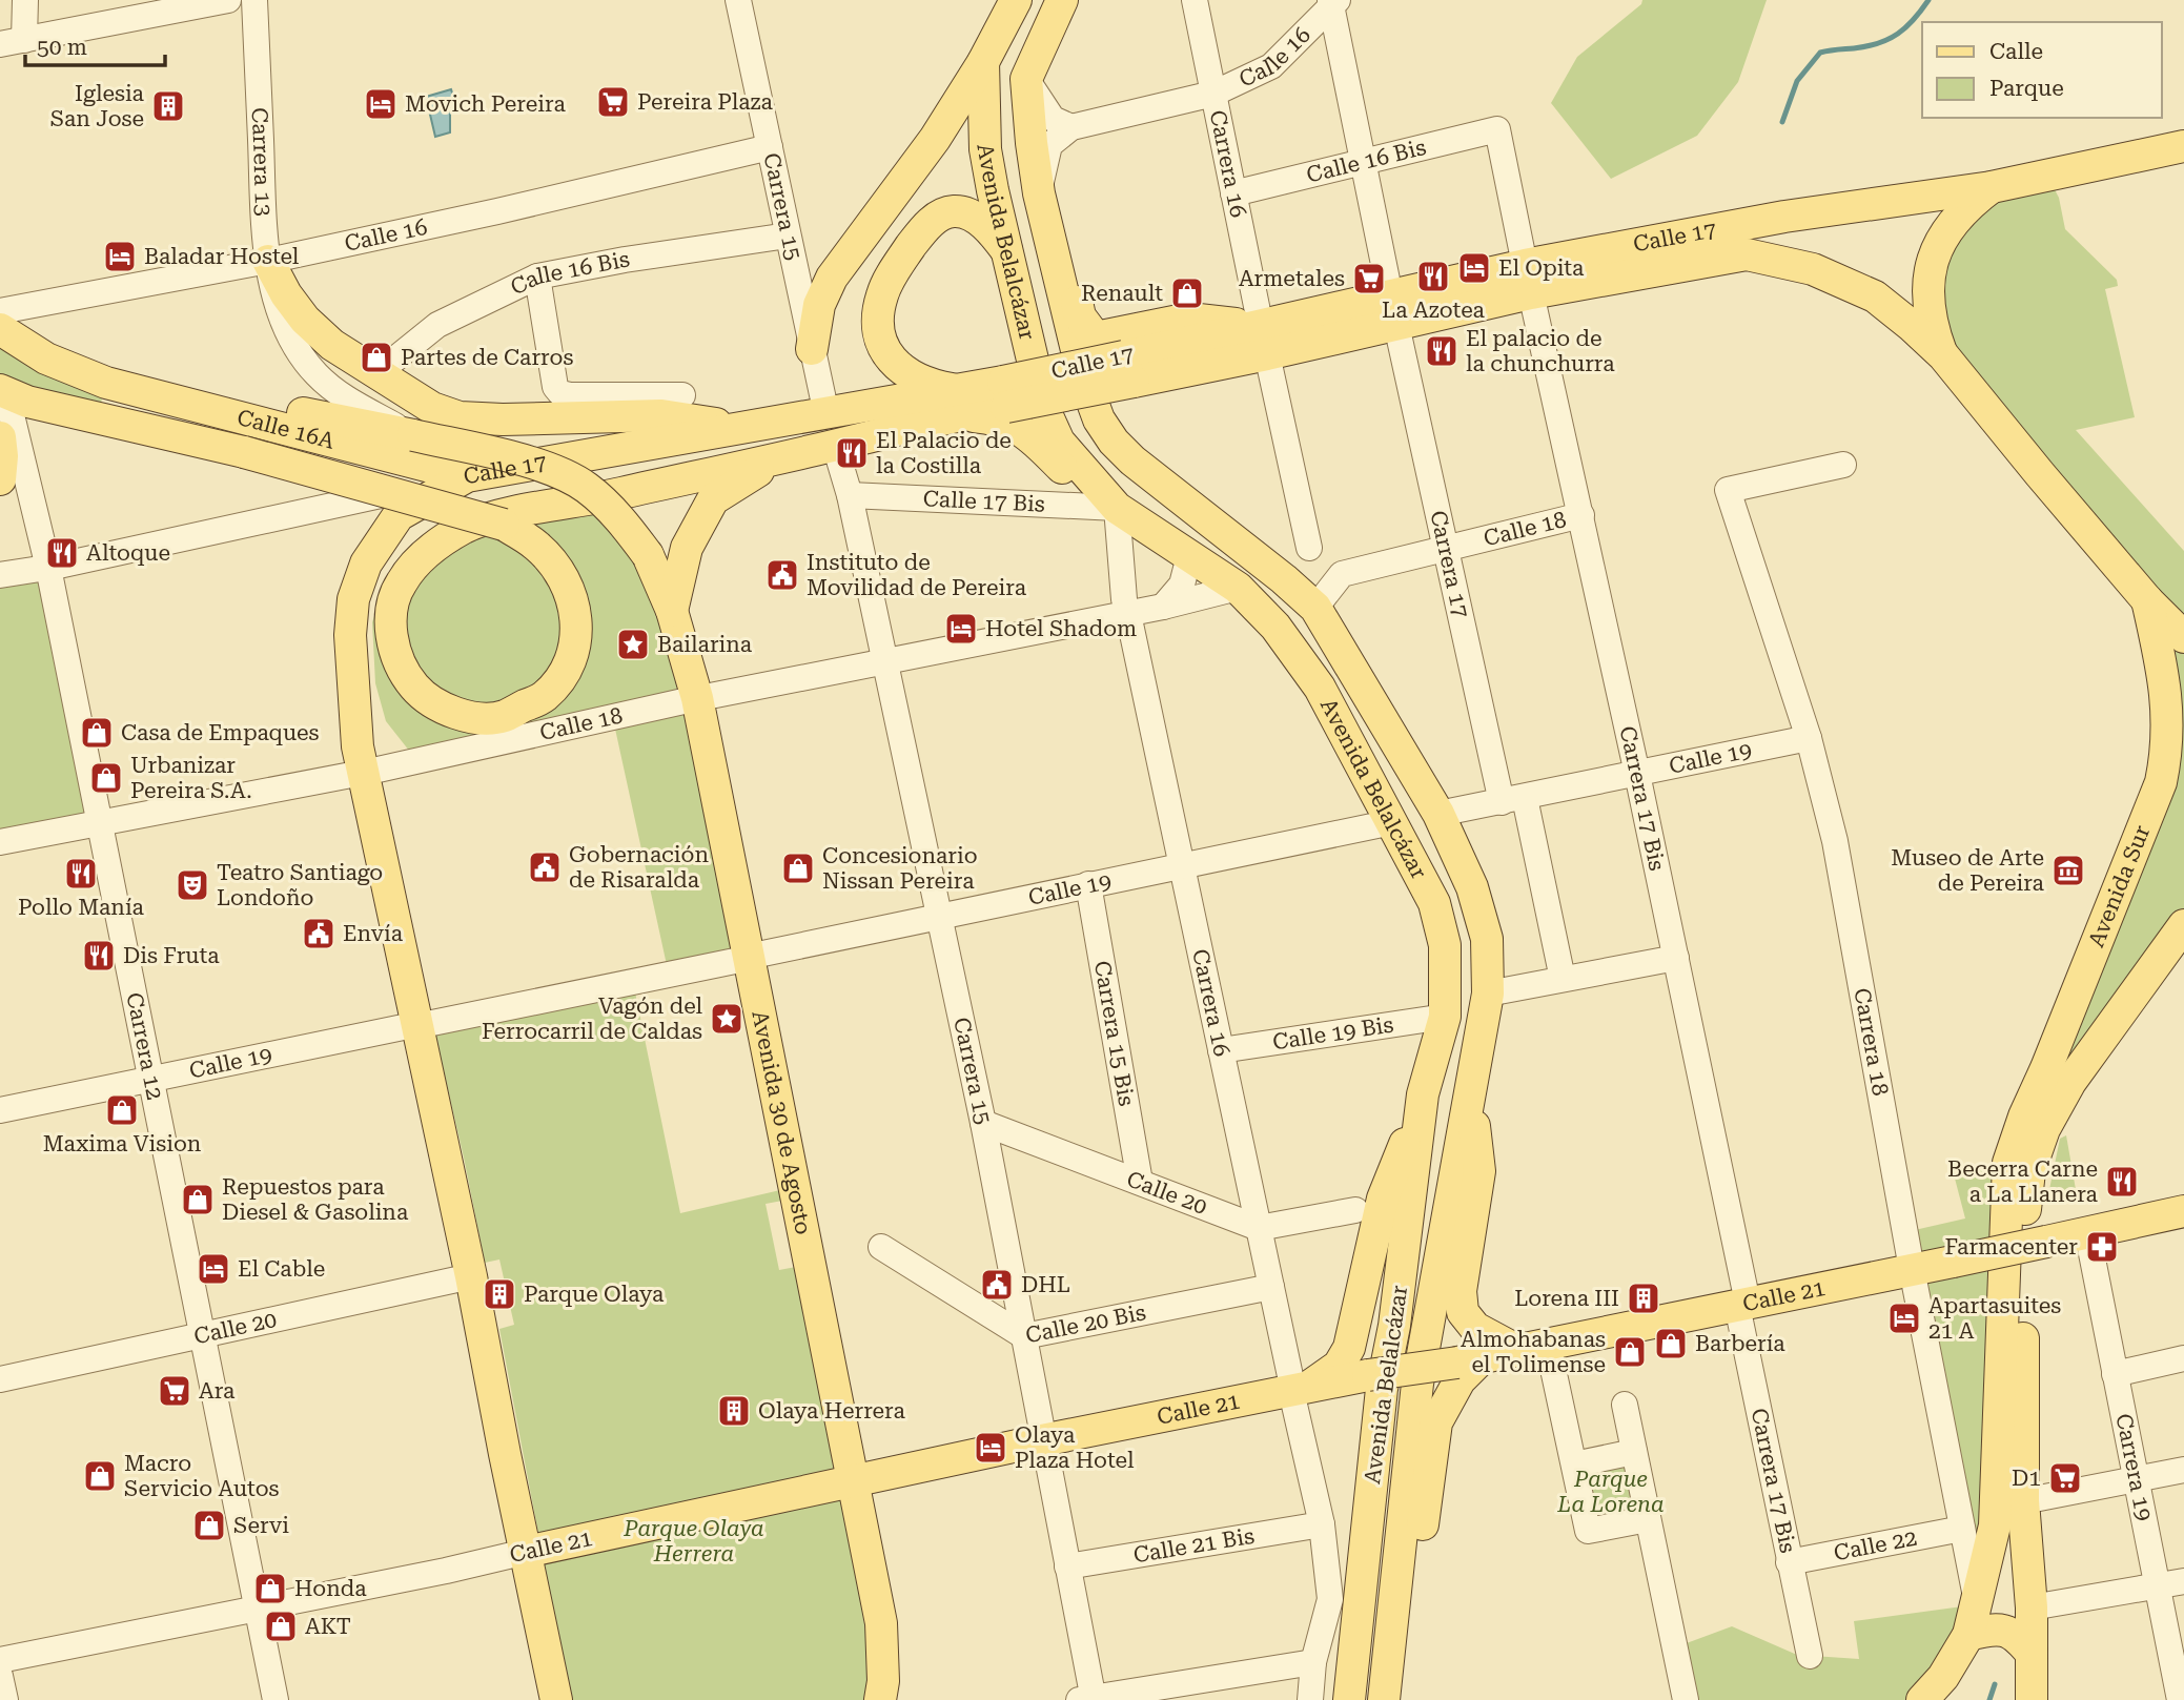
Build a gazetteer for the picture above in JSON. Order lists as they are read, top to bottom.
{
  "streets": {
    "main road": [
      "Calle 17",
      "Avenida Belalcázar",
      "Calle 16A",
      "Avenida Sur",
      "Carrera 18",
      "Avenida 30 de Agosto",
      "Calle 21"
    ],
    "street": [
      "Calle 16",
      "Calle 16 Bis",
      "Carrera 13",
      "Carrera 16",
      "Carrera 15",
      "Calle 17 Bis",
      "Calle 18",
      "Carrera 17",
      "Calle 19",
      "Carrera 17 Bis",
      "Carrera 15 Bis",
      "Calle 19 Bis",
      "Carrera 12",
      "Calle 20",
      "Calle 20 Bis",
      "Carrera 19",
      "Calle 21 Bis",
      "Calle 22"
    ]
  },
  "crossings": [
    ["Calle 16", "Carrera 13"],
    ["Calle 16", "Carrera 16"],
    ["Calle 16", "Carrera 15"],
    ["Calle 16", "Carrera 17"],
    ["Calle 16 Bis", "Carrera 16"],
    ["Calle 16 Bis", "Carrera 15"],
    ["Calle 16 Bis", "Carrera 17"],
    ["Calle 16 Bis", "Carrera 17 Bis"],
    ["Carrera 13", "Avenida 30 de Agosto"],
    ["Carrera 16", "Calle 17"],
    ["Carrera 16", "Avenida Belalcázar"],
    ["Carrera 16", "Calle 17 Bis"],
    ["Carrera 16", "Calle 18"],
    ["Carrera 16", "Calle 19"],
    ["Carrera 16", "Calle 19 Bis"],
    ["Carrera 16", "Calle 20"],
    ["Carrera 16", "Calle 21"],
    ["Carrera 16", "Calle 20 Bis"],
    ["Carrera 16", "Calle 21 Bis"],
    ["Carrera 15", "Calle 17"],
    ["Carrera 15", "Calle 17 Bis"],
    ["Carrera 15", "Calle 18"],
    ["Carrera 15", "Calle 19"],
    ["Carrera 15", "Calle 20"],
    ["Carrera 15", "Calle 21"],
    ["Carrera 15", "Calle 20 Bis"],
    ["Carrera 15", "Calle 21 Bis"],
    ["Calle 17", "Calle 16A"],
    ["Calle 17", "Carrera 17"],
    ["Calle 17", "Carrera 17 Bis"],
    ["Calle 17", "Avenida Sur"],
    ["Calle 17", "Carrera 12"],
    ["Avenida Belalcázar", "Calle 17 Bis"],
    ["Avenida Belalcázar", "Calle 18"],
    ["Avenida Belalcázar", "Calle 19"],
    ["Avenida Belalcázar", "Calle 19 Bis"],
    ["Calle 16A", "Carrera 12"],
    ["Calle 16A", "Avenida 30 de Agosto"],
    ["Calle 18", "Carrera 17"],
    ["Calle 18", "Carrera 17 Bis"],
    ["Calle 18", "Carrera 12"],
    ["Calle 18", "Avenida 30 de Agosto"],
    ["Carrera 17", "Calle 19"],
    ["Calle 19", "Carrera 17 Bis"],
    ["Calle 19", "Carrera 15 Bis"],
    ["Calle 19", "Carrera 18"],
    ["Calle 19", "Carrera 12"],
    ["Calle 19", "Avenida 30 de Agosto"],
    ["Carrera 17 Bis", "Calle 21"],
    ["Carrera 17 Bis", "Calle 22"],
    ["Avenida Sur", "Carrera 18"],
    ["Carrera 15 Bis", "Calle 20"],
    ["Carrera 18", "Calle 21"],
    ["Carrera 18", "Calle 22"],
    ["Carrera 12", "Calle 20"],
    ["Carrera 12", "Calle 21"],
    ["Avenida 30 de Agosto", "Calle 21"],
    ["Calle 21", "Carrera 19"]
  ],
  "parks": ["Parque La Lorena", "Parque Olaya Herrera"],
  "places": {
    "supermarket": [
      "Pereira Plaza",
      "Armetales",
      "Ara",
      "D1"
    ],
    "hotel": [
      "Movich Pereira",
      "Baladar Hostel",
      "El Opita",
      "Hotel Shadom",
      "El Cable",
      "Apartasuites 21 A",
      "Olaya Plaza Hotel"
    ],
    "building": [
      "Iglesia San Jose",
      "Parque Olaya",
      "Lorena III",
      "Olaya Herrera"
    ],
    "restaurant": [
      "La Azotea",
      "El palacio de la chunchurra",
      "El Palacio de la Costilla",
      "Altoque",
      "Pollo Manía",
      "Dis Fruta",
      "Becerra Carne a La Llanera"
    ],
    "shop": [
      "Renault",
      "Partes de Carros",
      "Casa de Empaques",
      "Urbanizar Pereira S.A.",
      "Concesionario Nissan Pereira",
      "Maxima Vision",
      "Repuestos para Diesel & Gasolina",
      "Barbería",
      "Almohabanas el Tolimense",
      "Macro Servicio Autos",
      "Servi",
      "Honda",
      "AKT"
    ],
    "public building": [
      "Instituto de Movilidad de Pereira",
      "Gobernación de Risaralda",
      "Envía",
      "DHL"
    ],
    "place": ["Bailarina", "Vagón del Ferrocarril de Caldas"],
    "museum": ["Museo de Arte de Pereira"],
    "theatre": ["Teatro Santiago Londoño"],
    "pharmacy": ["Farmacenter"]
  },
  "legend": ["Calle", "Parque"],
  "scale_bar": "50 m"
}
